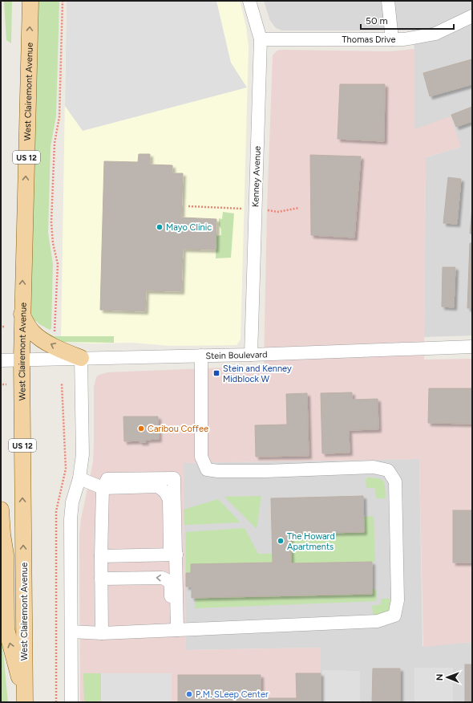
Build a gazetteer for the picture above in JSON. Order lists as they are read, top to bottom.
{
  "streets": {
    "main road": ["West Clairemont Avenue", "US 12"],
    "street": ["Thomas Drive", "Kenney Avenue", "Stein Boulevard"]
  },
  "crossings": [
    ["Thomas Drive", "Kenney Avenue"],
    ["West Clairemont Avenue", "Stein Boulevard"],
    ["Kenney Avenue", "Stein Boulevard"]
  ],
  "one_way": ["West Clairemont Avenue"],
  "places": {
    "other": [
      "Mayo Clinic",
      "Caribou Coffee",
      "The Howard Apartments",
      "P.M. SLeep Center"
    ],
    "transit": ["Stein and Kenney Midblock W"]
  },
  "scale_bar": "50 m",
  "north": "left"
}
